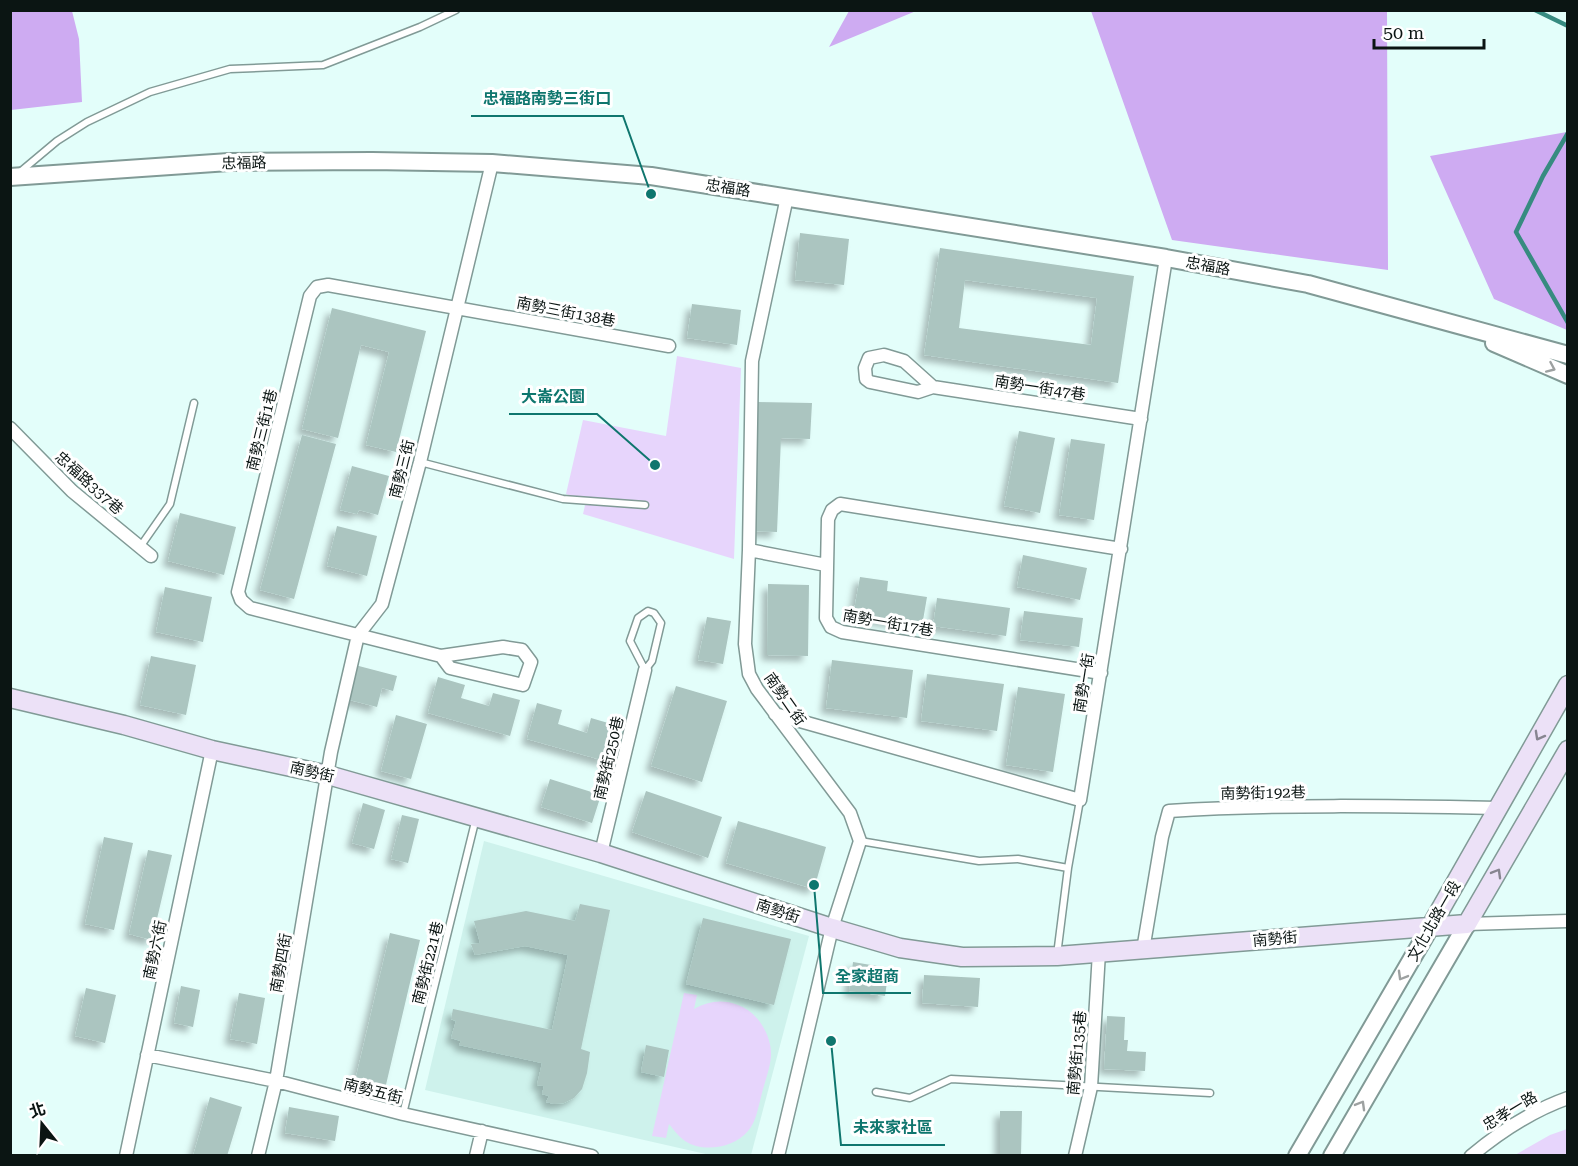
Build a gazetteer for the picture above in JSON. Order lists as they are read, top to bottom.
{
  "streets": {
    "main road": ["南勢街", "文化北路一段"],
    "street": [
      "忠福路",
      "南勢三街138巷",
      "南勢一街47巷",
      "南勢三街1巷",
      "南勢三街",
      "忠福路337巷",
      "南勢一街17巷",
      "南勢一街",
      "南勢二街",
      "南勢街250巷",
      "南勢街192巷",
      "南勢六街",
      "南勢四街",
      "南勢街135巷",
      "南勢五街",
      "忠孝一路"
    ],
    "lane": ["南勢街221巷"]
  },
  "crossings": [
    ["忠福路", "南勢三街"],
    ["忠福路", "南勢一街"],
    ["忠福路", "南勢二街"],
    ["南勢三街138巷", "南勢三街1巷"],
    ["南勢三街138巷", "南勢三街"],
    ["南勢一街47巷", "南勢一街"],
    ["南勢三街1巷", "南勢三街"],
    ["南勢三街", "南勢街"],
    ["南勢三街", "南勢四街"],
    ["南勢一街17巷", "南勢一街"],
    ["南勢街250巷", "南勢街"],
    ["南勢街", "南勢街192巷"],
    ["南勢街", "文化北路一段"],
    ["南勢街", "南勢六街"],
    ["南勢街", "南勢四街"],
    ["南勢街", "南勢街221巷"],
    ["南勢街", "南勢街135巷"],
    ["南勢街192巷", "文化北路一段"],
    ["南勢六街", "南勢五街"],
    ["南勢四街", "南勢五街"],
    ["南勢街221巷", "南勢五街"]
  ],
  "places": [
    "忠福路南勢三街口",
    "大崙公園",
    "全家超商",
    "未來家社區"
  ],
  "scale_bar": "50 m",
  "north": "top"
}
